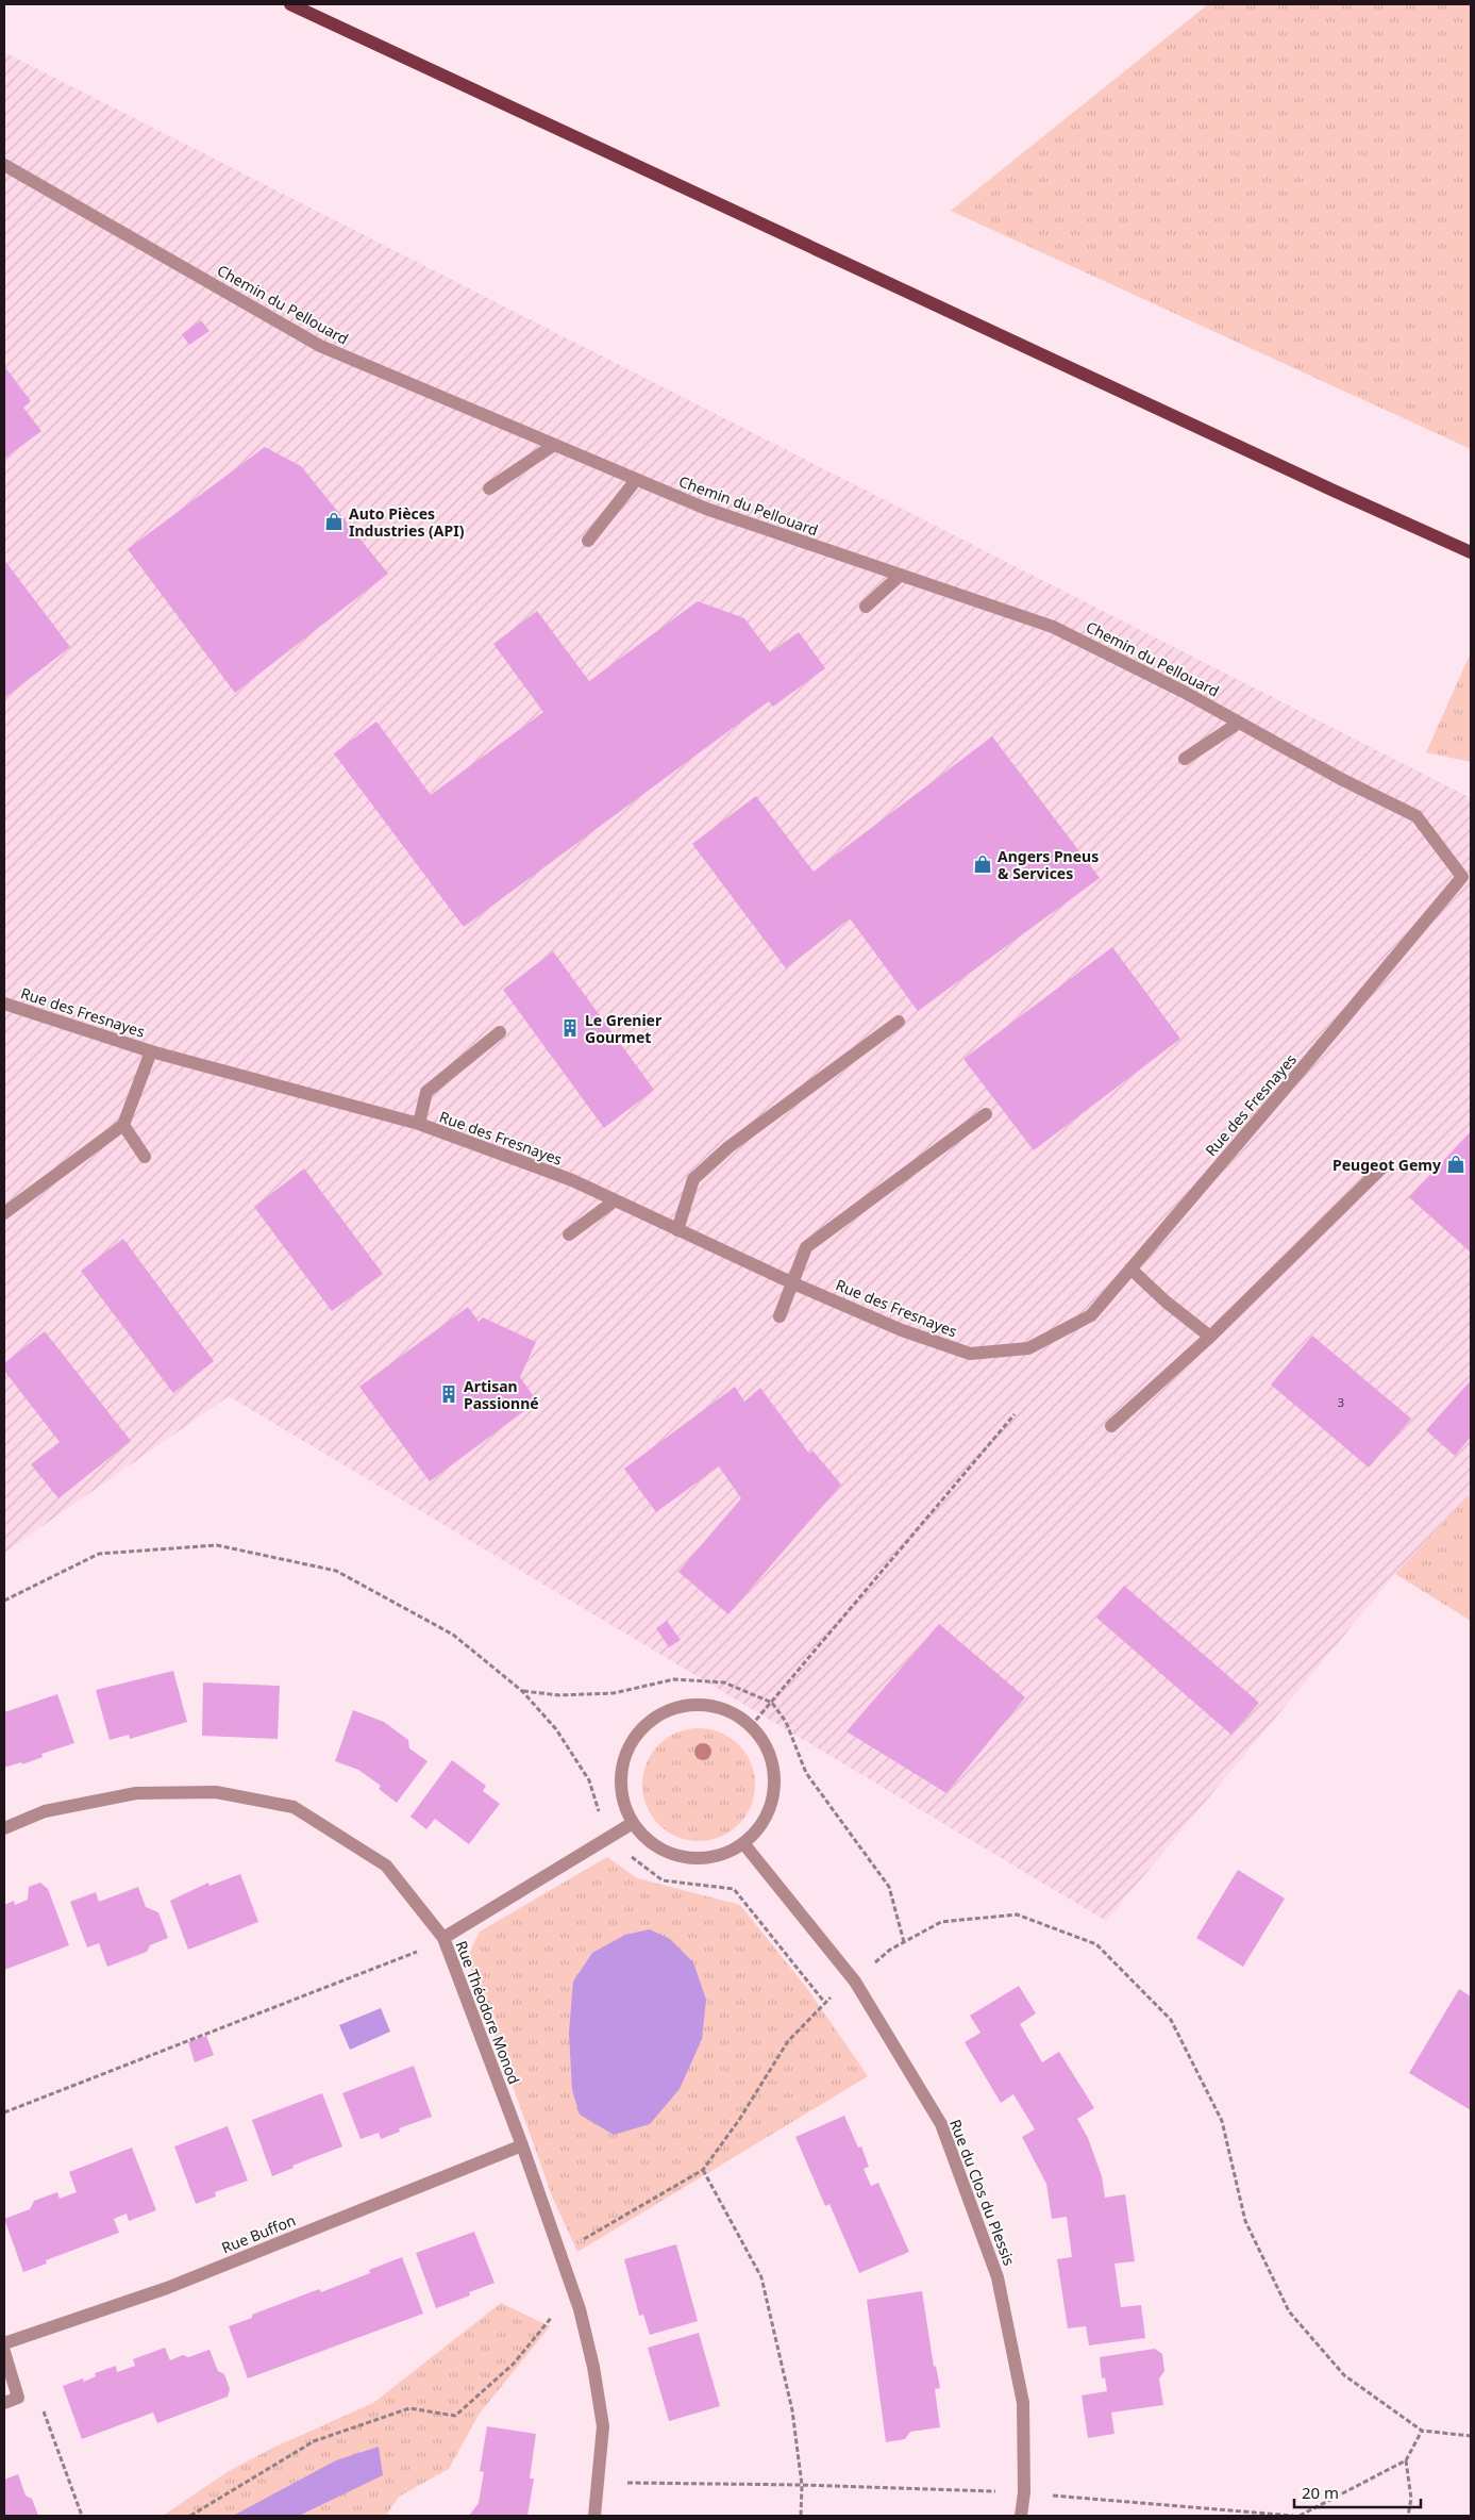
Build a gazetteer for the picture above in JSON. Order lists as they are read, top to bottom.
{
  "streets": {
    "street": [
      "Chemin du Pellouard",
      "Rue des Fresnayes",
      "Rue Théodore Monod",
      "Rue du Clos du Plessis",
      "Rue Buffon"
    ]
  },
  "crossings": [
    ["Chemin du Pellouard", "Rue des Fresnayes"],
    ["Rue Théodore Monod", "Rue Buffon"]
  ],
  "places": {
    "shop": ["Auto Pièces Industries (API)", "Angers Pneus & Services", "Peugeot Gemy"],
    "building": ["Le Grenier Gourmet", "Artisan Passionné"]
  },
  "house_numbers": ["3"],
  "scale_bar": "20 m"
}
